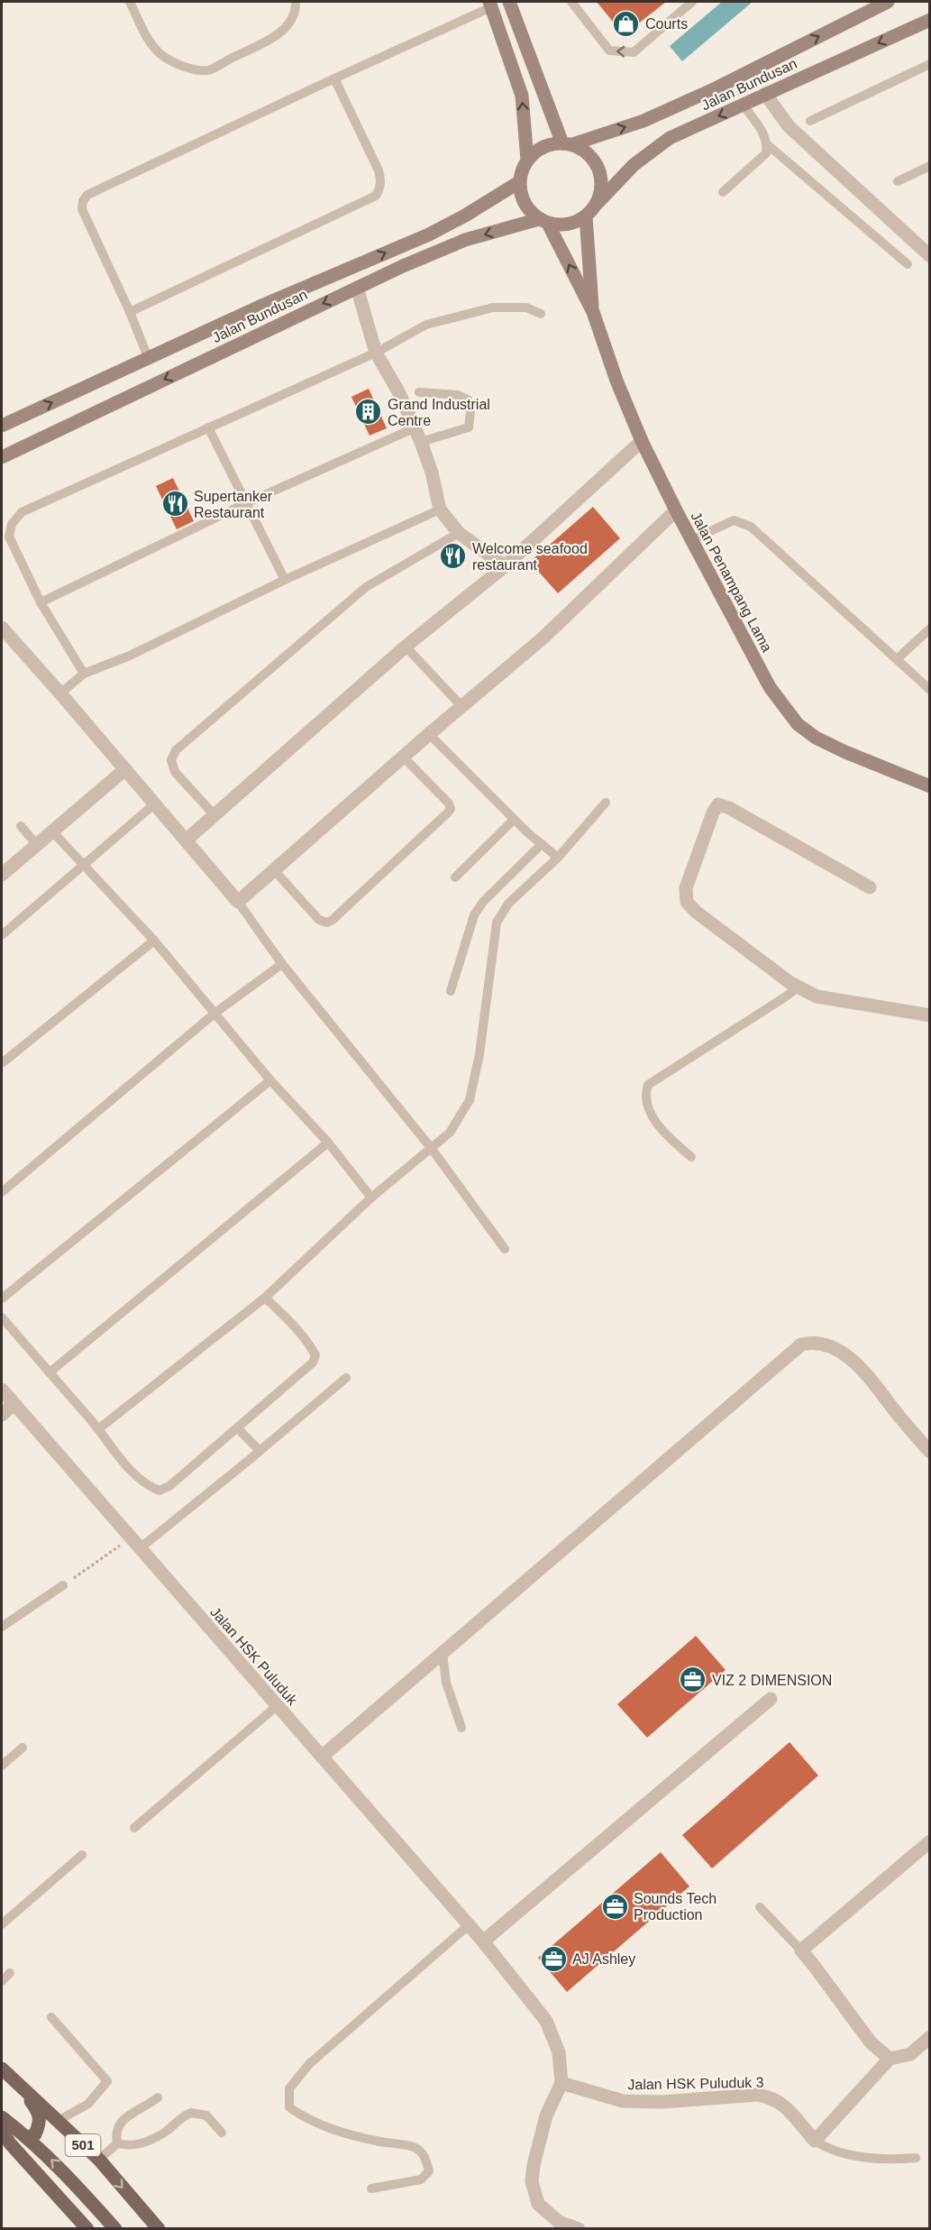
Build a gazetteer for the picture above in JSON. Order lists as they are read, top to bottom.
{
  "streets": {
    "main road": ["Jalan Bundusan", "Jalan Penampang Lama", "501"],
    "street": ["Jalan HSK Puluduk", "Jalan HSK Puluduk 3"]
  },
  "crossings": [
    ["Jalan Bundusan", "Jalan Penampang Lama"],
    ["Jalan HSK Puluduk", "Jalan HSK Puluduk 3"]
  ],
  "places": {
    "shop": ["Courts"],
    "building": ["Grand Industrial Centre"],
    "restaurant": ["Supertanker Restaurant", "Welcome seafood restaurant"],
    "office": ["VIZ 2 DIMENSION", "Sounds Tech Production", "AJ Ashley"]
  }
}
